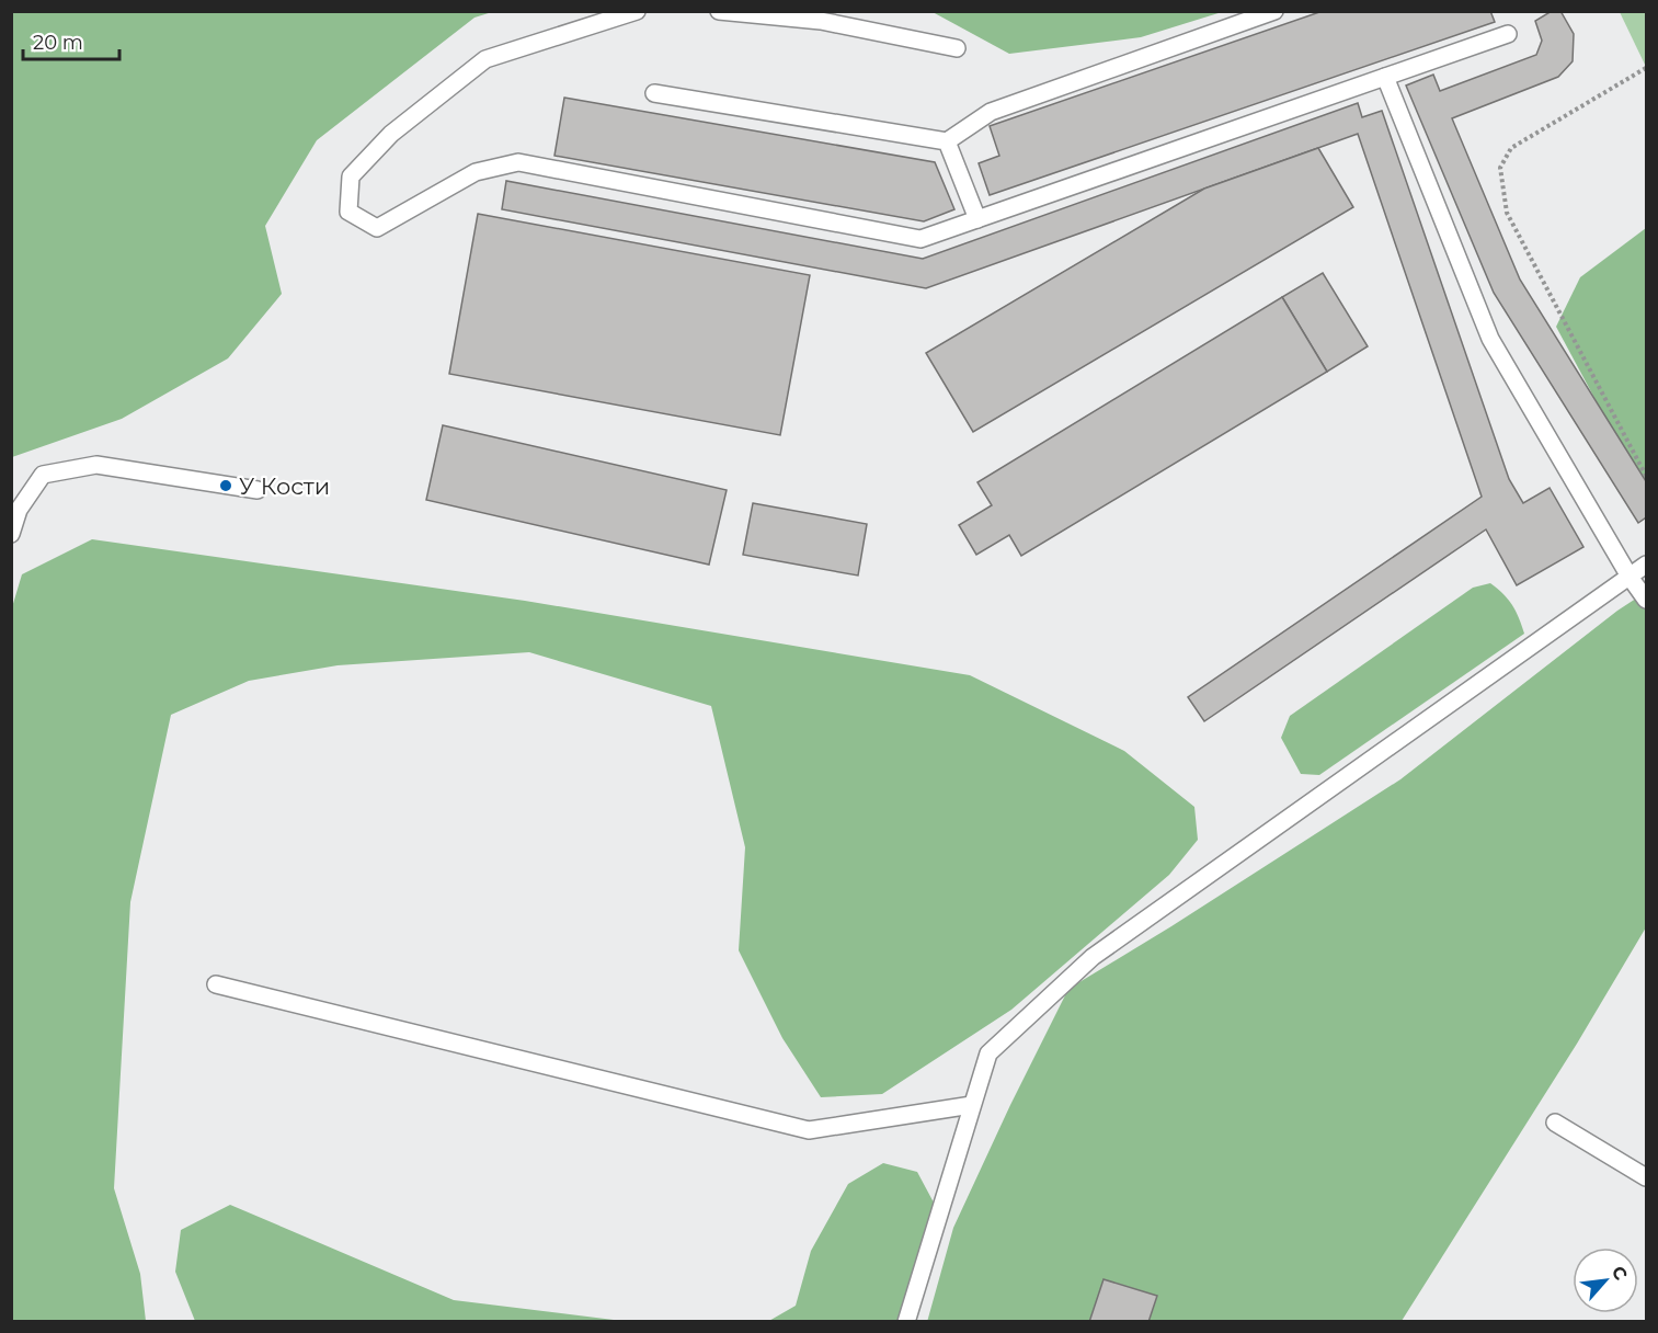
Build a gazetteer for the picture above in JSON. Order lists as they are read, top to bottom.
{
  "places": ["У Кости"],
  "scale_bar": "20 m",
  "north": "top right"
}
